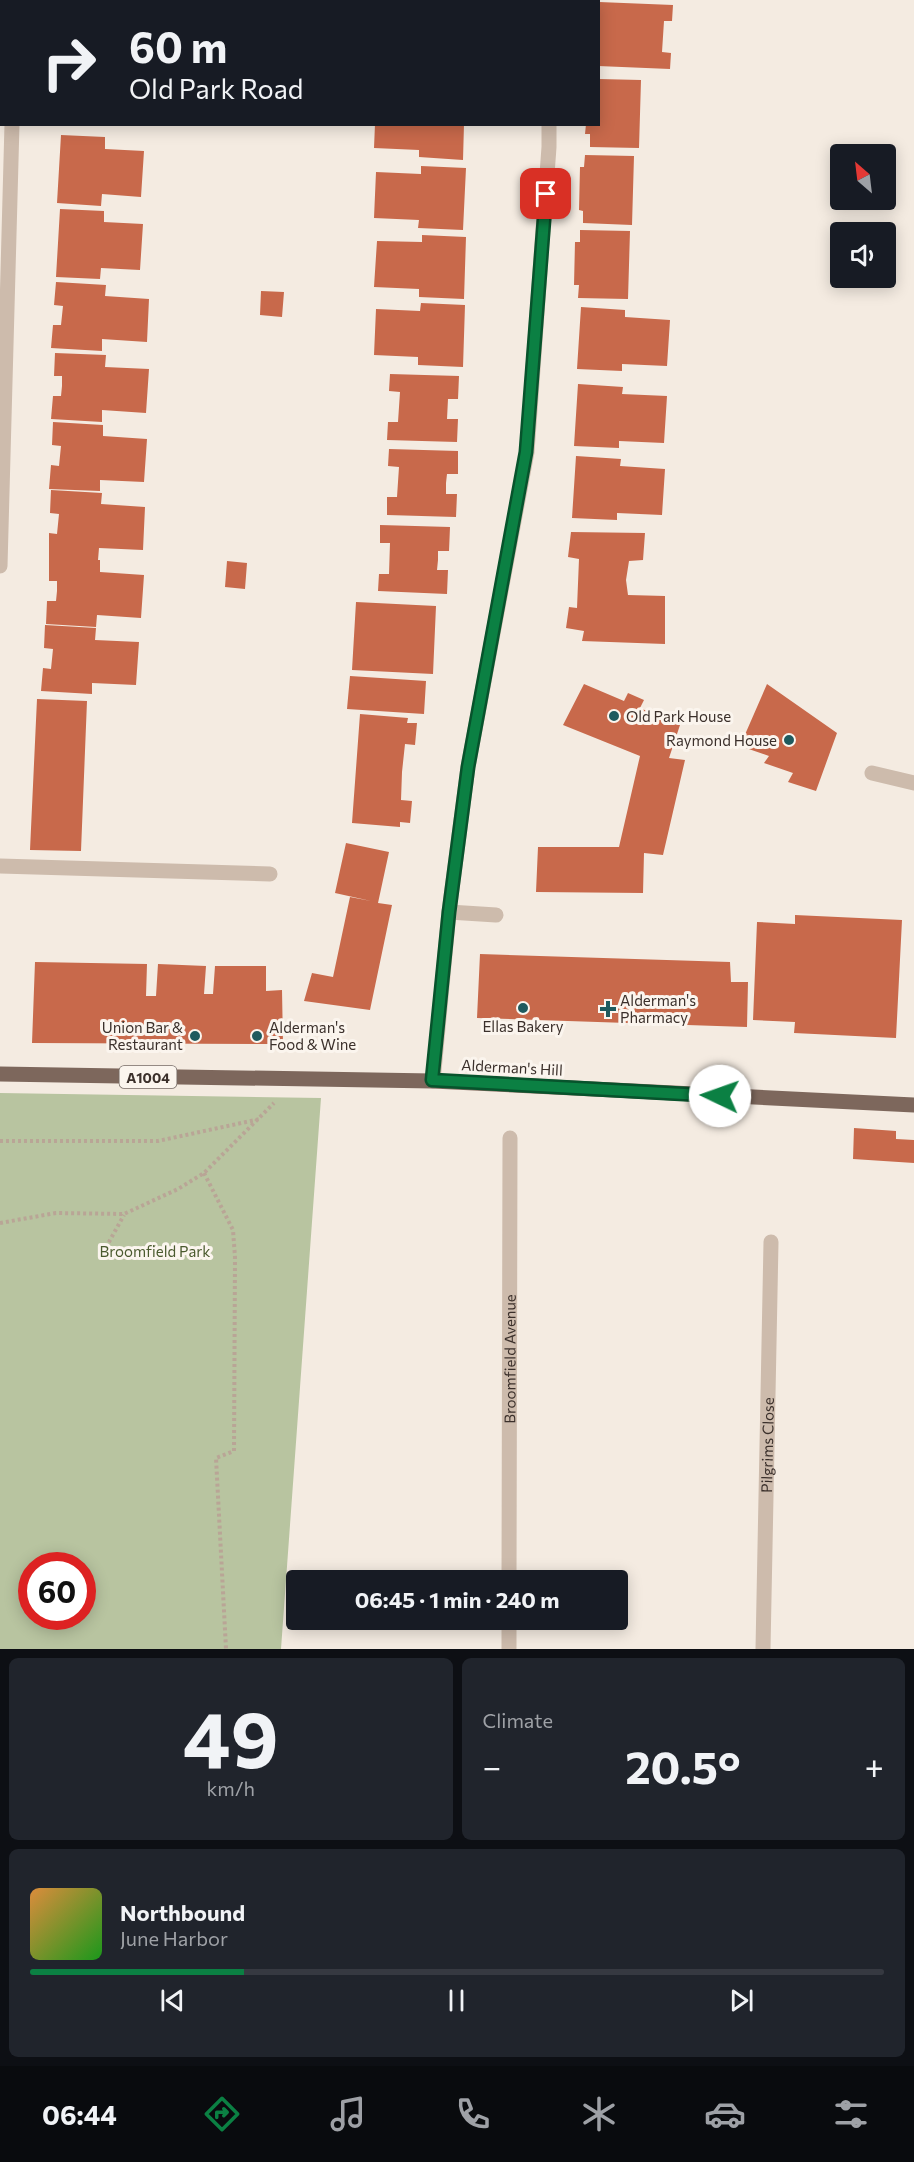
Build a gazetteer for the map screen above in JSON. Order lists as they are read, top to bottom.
{
  "streets": {
    "main road": ["Alderman's Hill", "A1004"],
    "street": ["Broomfield Avenue", "Pilgrims Close"]
  },
  "parks": ["Broomfield Park"],
  "places": {
    "other": [
      "Old Park House",
      "Raymond House",
      "Ellas Bakery",
      "Union Bar & Restaurant",
      "Alderman's Food & Wine"
    ],
    "health": ["Alderman's Pharmacy"]
  },
  "north": "top left",
  "page": {
    "turn": ["60 m", "Old Park Road"],
    "limit": "60",
    "trip": "06:45 · 1 min · 240 m",
    "tile": [
      ["49", "km/h"],
      "Climate"
    ],
    "heat": ["−", "20.5°", "+"],
    "song": ["Northbound", "June Harbor"],
    "tabs": "06:44"
  }
}
